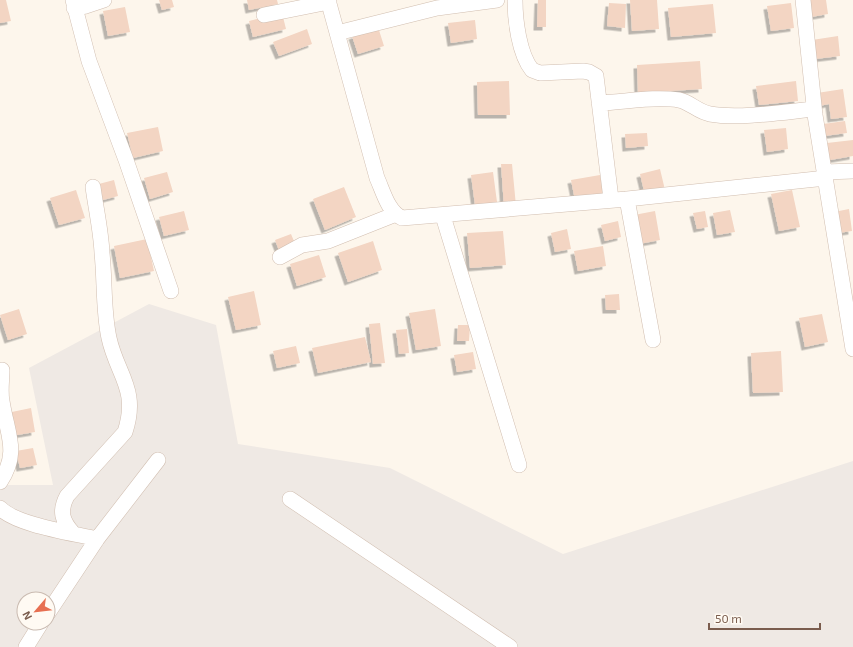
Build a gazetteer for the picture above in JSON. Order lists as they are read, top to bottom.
{
  "scale_bar": "50 m",
  "north": "bottom left"
}
